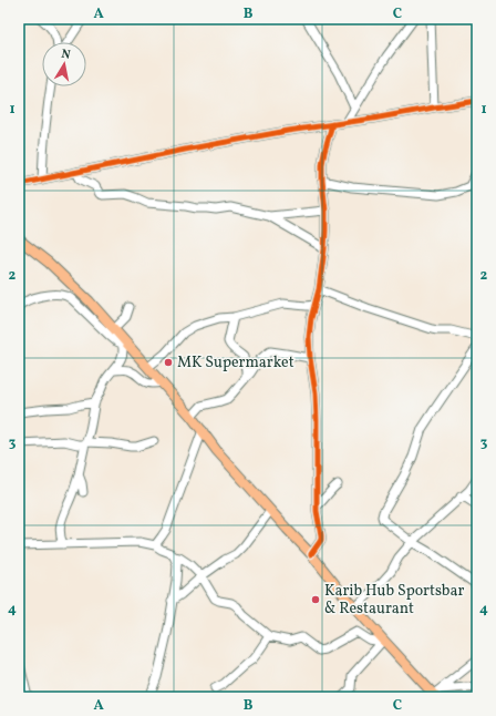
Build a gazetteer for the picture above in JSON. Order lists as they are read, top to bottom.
{
  "places": ["MK Supermarket", "Karib Hub Sportsbar & Restaurant"],
  "north": "top",
  "grid": {
    "columns": ["A", "B", "C"],
    "rows": [
      "1",
      "2",
      "3",
      "4"
    ]
  }
}
